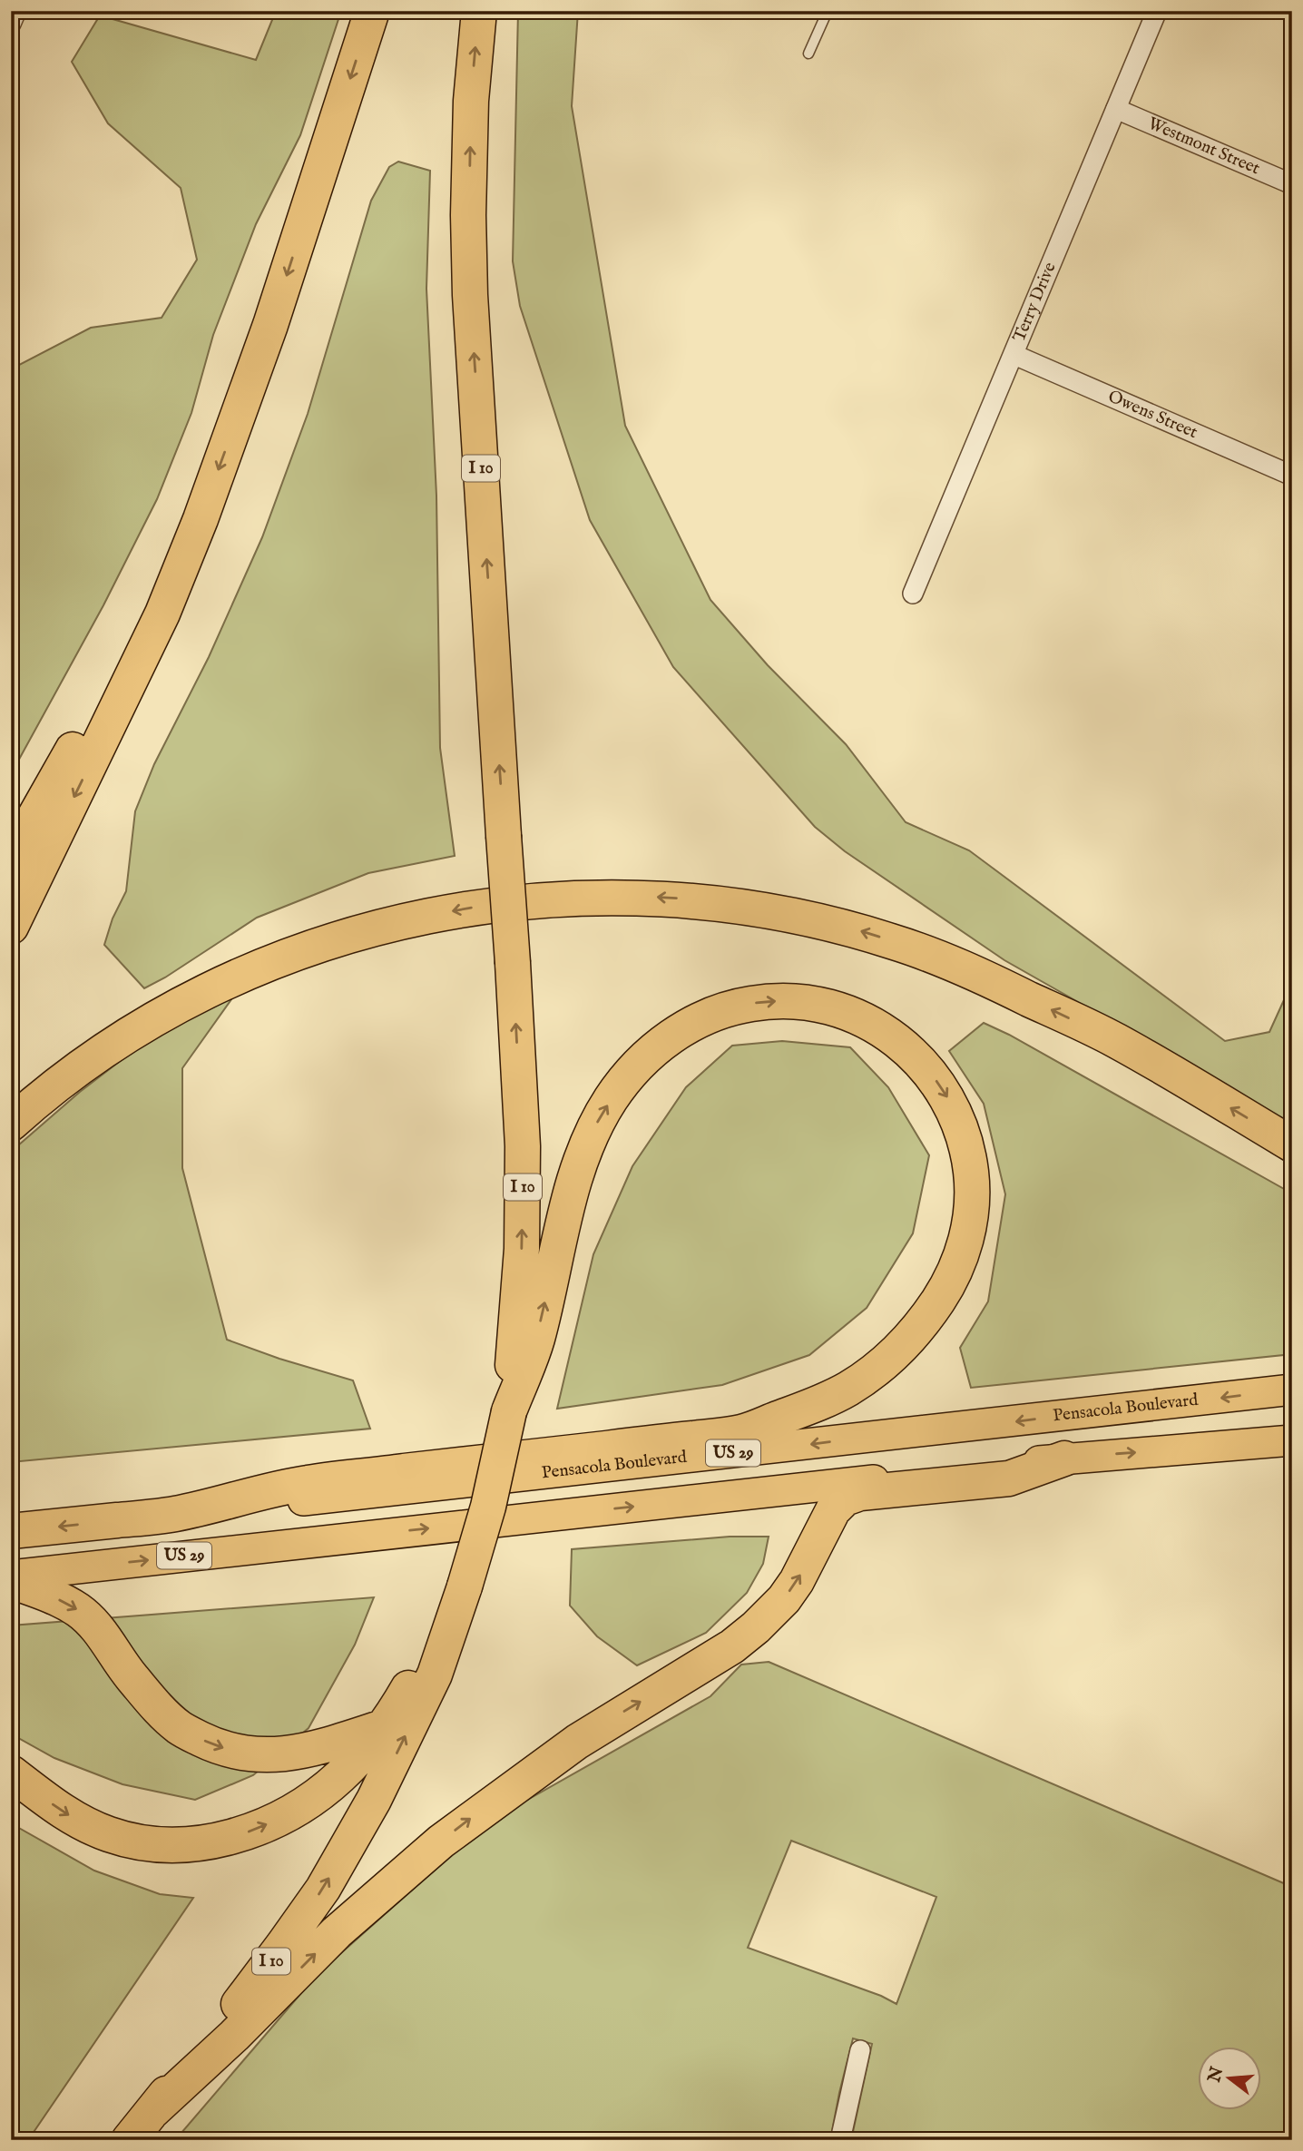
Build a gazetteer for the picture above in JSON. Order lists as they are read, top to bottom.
{
  "streets": {
    "highway": ["I 10", "Pensacola Boulevard", "US 29"],
    "street": ["Westmont Street", "Terry Drive", "Owens Street"]
  },
  "crossings": [
    ["Westmont Street", "Terry Drive"],
    ["Terry Drive", "Owens Street"]
  ],
  "north": "left"
}
